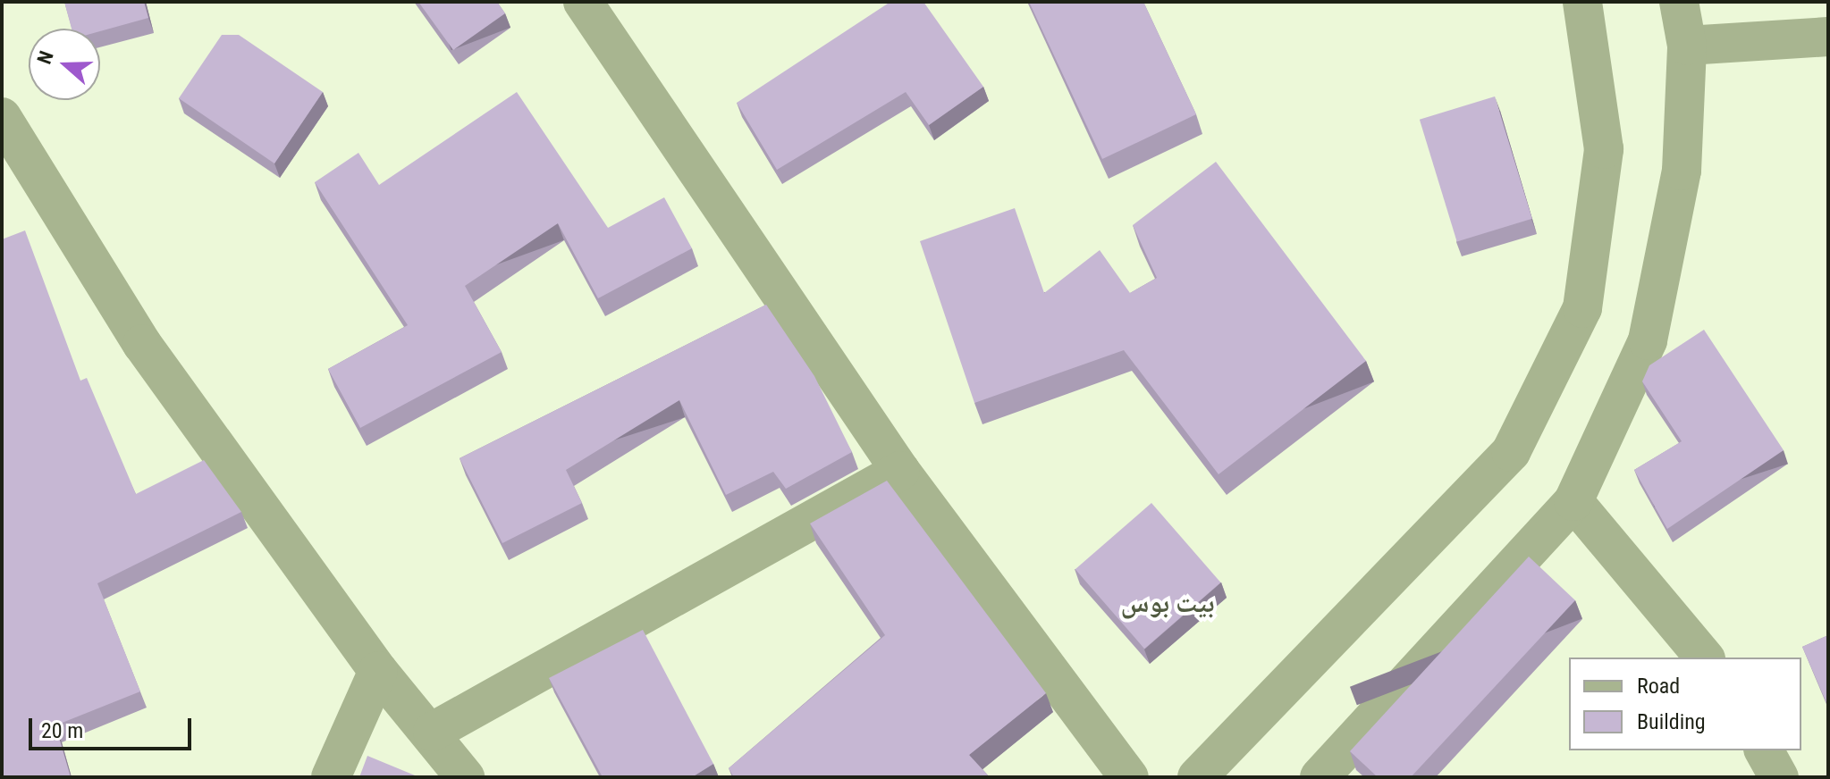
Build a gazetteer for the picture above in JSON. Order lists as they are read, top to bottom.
{
  "districts": ["بيت بوس"],
  "legend": ["Road", "Building"],
  "scale_bar": "20 m",
  "north": "left"
}
